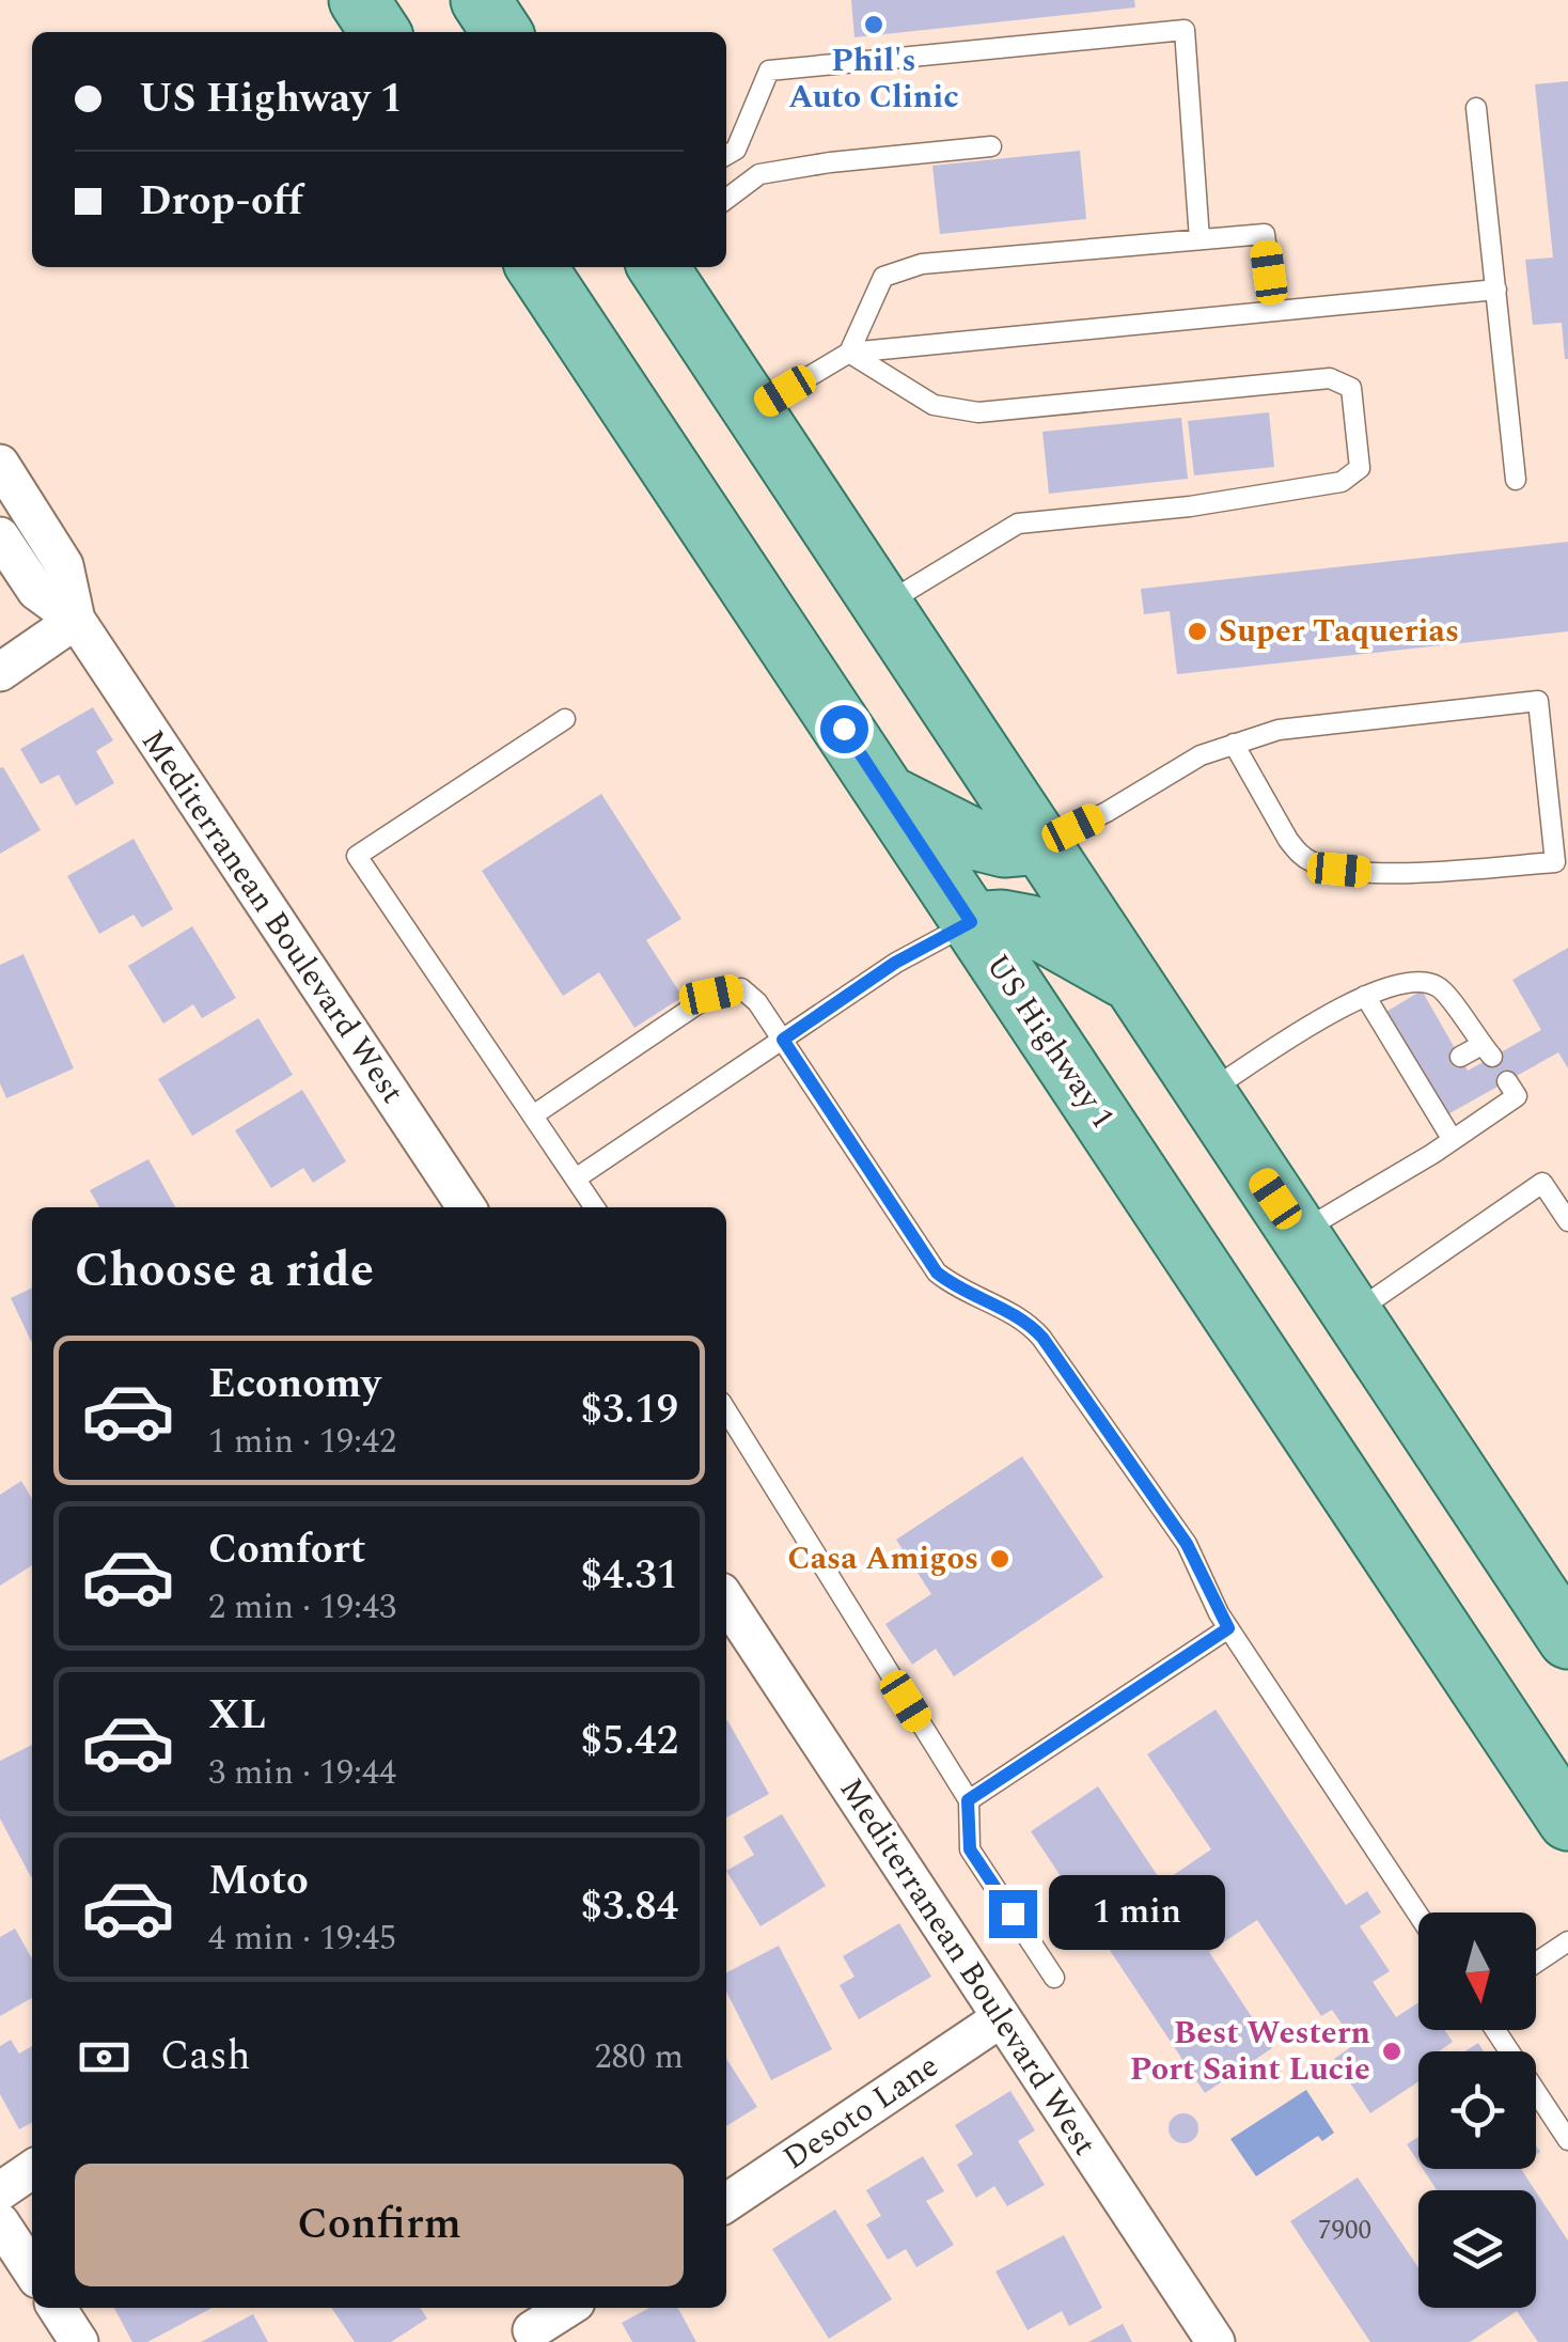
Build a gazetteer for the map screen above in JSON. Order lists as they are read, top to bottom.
{
  "streets": {
    "main road": ["US Highway 1"],
    "street": ["Mediterranean Boulevard West", "Desoto Lane"]
  },
  "crossings": [
    ["Mediterranean Boulevard West", "Desoto Lane"]
  ],
  "places": [
    "Phil's Auto Clinic",
    "Super Taquerias",
    "Casa Amigos",
    "Best Western Port Saint Lucie"
  ],
  "house_numbers": ["7900"],
  "north": "bottom",
  "page": {
    "banner": ["US Highway 1", "Drop-off"],
    "heading": "Choose a ride",
    "list": [
      {
        "name": "Economy",
        "note": "1 min · 19:42",
        "value": "$3.19"
      },
      {
        "name": "Comfort",
        "note": "2 min · 19:43",
        "value": "$4.31"
      },
      {
        "name": "XL",
        "note": "3 min · 19:44",
        "value": "$5.42"
      },
      {
        "name": "Moto",
        "note": "4 min · 19:45",
        "value": "$3.84"
      }
    ],
    "bubble": "1 min",
    "pay": ["Cash", "280 m"],
    "buttons": "Confirm"
  }
}
